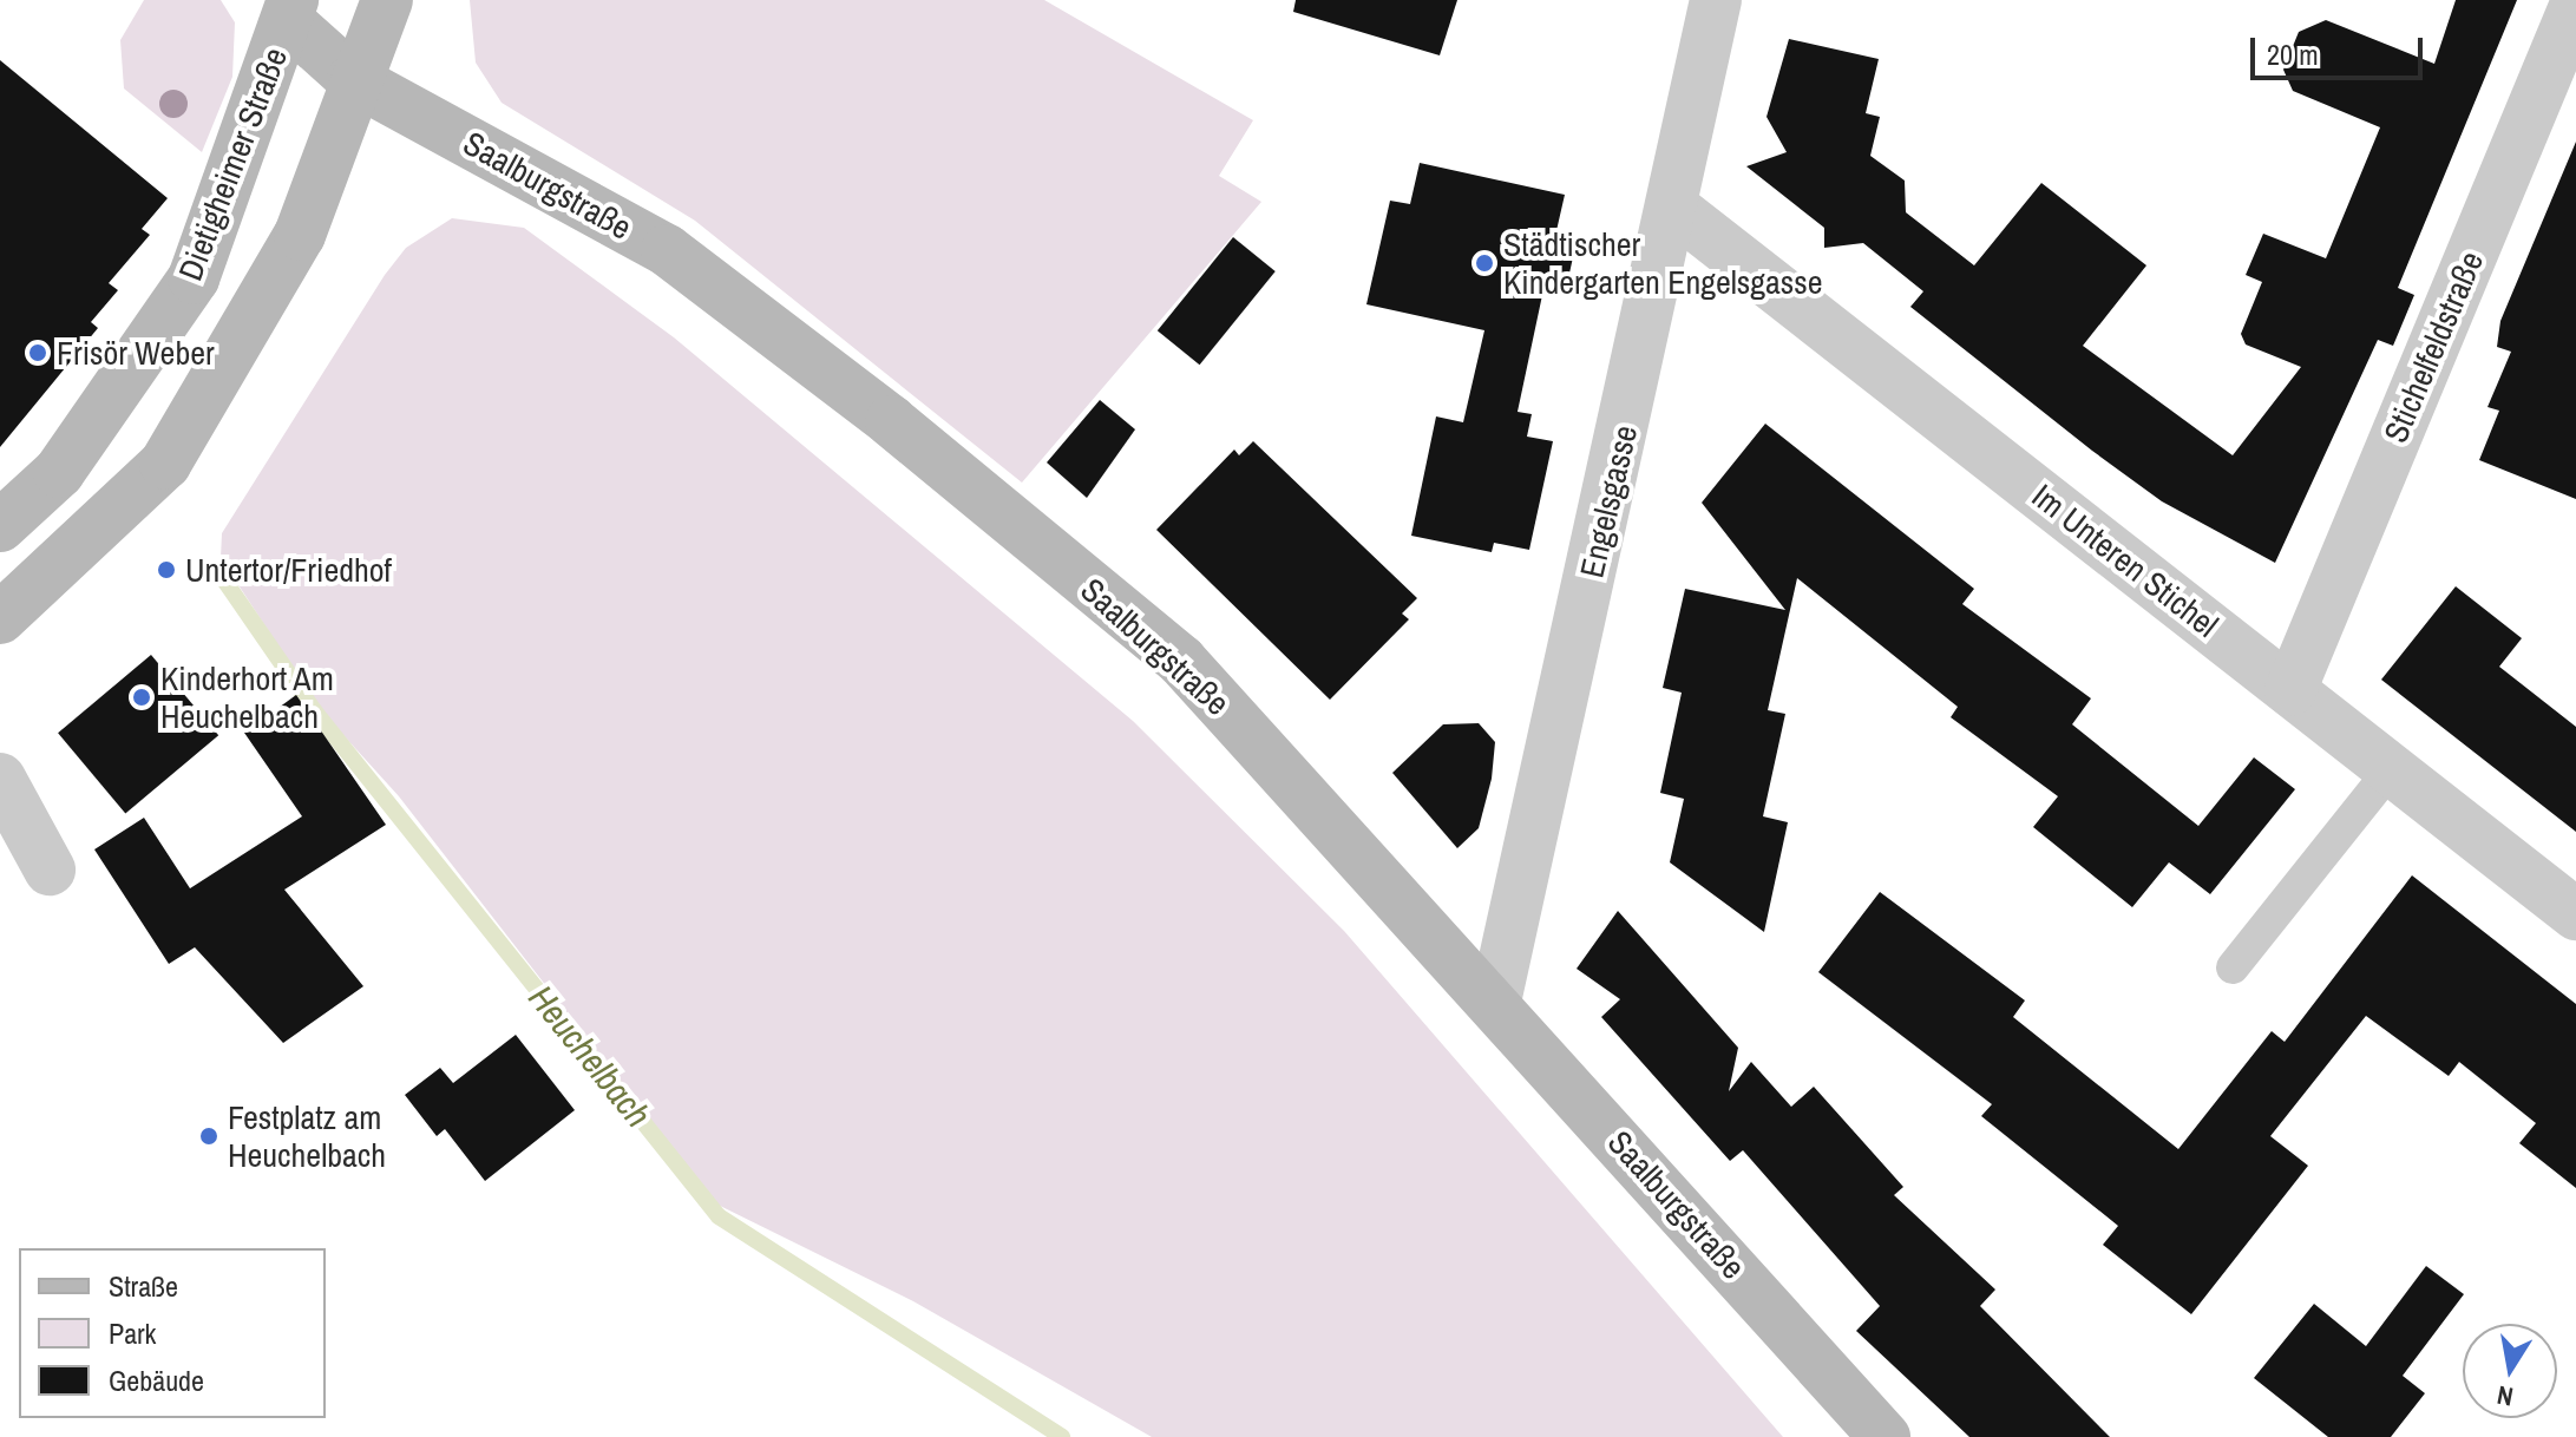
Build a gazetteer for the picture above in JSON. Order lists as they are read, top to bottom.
{
  "streets": {
    "street": [
      "Dietigheimer Straße",
      "Saalburgstraße",
      "Stichelfeldstraße",
      "Engelsgasse",
      "Im Unteren Stichel"
    ]
  },
  "crossings": [
    ["Dietigheimer Straße", "Saalburgstraße"],
    ["Saalburgstraße", "Engelsgasse"],
    ["Stichelfeldstraße", "Im Unteren Stichel"],
    ["Engelsgasse", "Im Unteren Stichel"]
  ],
  "water": ["Heuchelbach"],
  "places": [
    "Städtischer Kindergarten Engelsgasse",
    "Frisör Weber",
    "Untertor/Friedhof",
    "Kinderhort Am Heuchelbach",
    "Festplatz am Heuchelbach"
  ],
  "legend": ["Straße", "Park", "Gebäude"],
  "scale_bar": "20 m",
  "north": "bottom"
}
